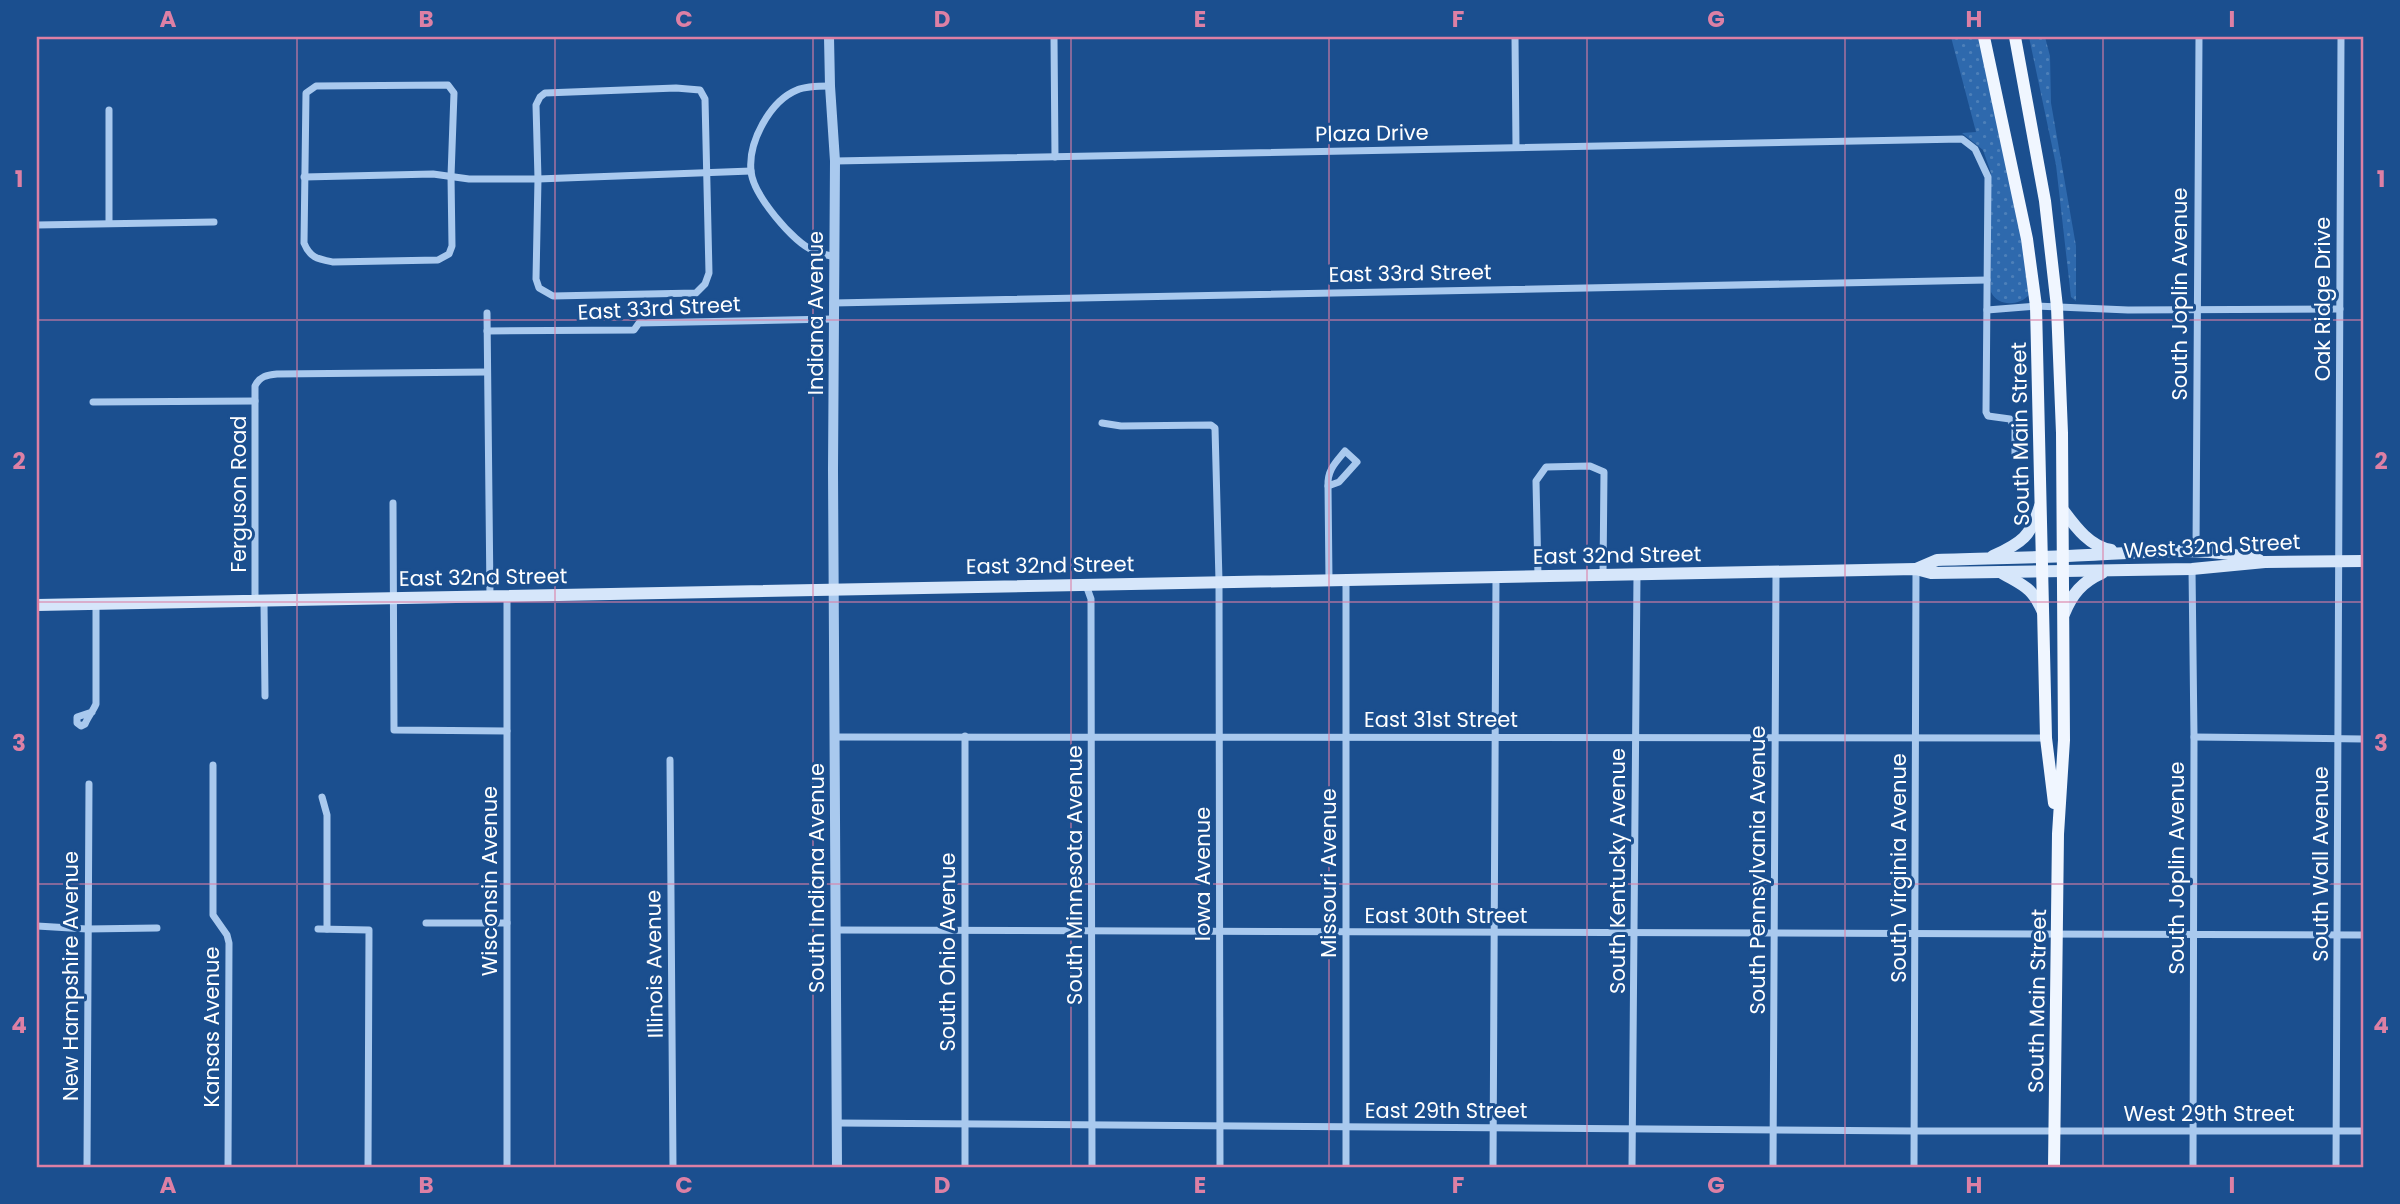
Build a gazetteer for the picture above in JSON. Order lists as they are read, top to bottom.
{
  "streets": {
    "main road": ["South Main Street", "West 32nd Street", "East 32nd Street"],
    "street": [
      "Plaza Drive",
      "East 33rd Street",
      "South Joplin Avenue",
      "Oak Ridge Drive",
      "Indiana Avenue",
      "Ferguson Road",
      "East 31st Street",
      "South Wall Avenue",
      "South Virginia Avenue",
      "South Pennsylvania Avenue",
      "South Kentucky Avenue",
      "Missouri Avenue",
      "Iowa Avenue",
      "South Minnesota Avenue",
      "South Indiana Avenue",
      "Wisconsin Avenue",
      "East 30th Street",
      "South Ohio Avenue",
      "Illinois Avenue",
      "New Hampshire Avenue",
      "Kansas Avenue",
      "East 29th Street",
      "West 29th Street"
    ]
  },
  "crossings": [
    ["Plaza Drive", "East 33rd Street"],
    ["Plaza Drive", "Indiana Avenue"],
    ["East 33rd Street", "Indiana Avenue"],
    ["South Joplin Avenue", "West 32nd Street"],
    ["South Joplin Avenue", "East 30th Street"],
    ["South Joplin Avenue", "West 29th Street"],
    ["Oak Ridge Drive", "West 32nd Street"],
    ["Oak Ridge Drive", "South Wall Avenue"],
    ["Indiana Avenue", "East 32nd Street"],
    ["Indiana Avenue", "South Indiana Avenue"],
    ["South Main Street", "West 32nd Street"],
    ["South Main Street", "East 32nd Street"],
    ["South Main Street", "East 31st Street"],
    ["South Main Street", "East 30th Street"],
    ["South Main Street", "East 29th Street"],
    ["South Main Street", "West 29th Street"],
    ["Ferguson Road", "East 32nd Street"],
    ["West 32nd Street", "East 32nd Street"],
    ["West 32nd Street", "South Wall Avenue"],
    ["East 32nd Street", "South Virginia Avenue"],
    ["East 32nd Street", "South Pennsylvania Avenue"],
    ["East 32nd Street", "South Kentucky Avenue"],
    ["East 32nd Street", "Missouri Avenue"],
    ["East 32nd Street", "Iowa Avenue"],
    ["East 32nd Street", "South Minnesota Avenue"],
    ["East 32nd Street", "South Indiana Avenue"],
    ["East 32nd Street", "Wisconsin Avenue"],
    ["East 31st Street", "South Virginia Avenue"],
    ["East 31st Street", "South Pennsylvania Avenue"],
    ["East 31st Street", "South Kentucky Avenue"],
    ["East 31st Street", "Missouri Avenue"],
    ["East 31st Street", "Iowa Avenue"],
    ["East 31st Street", "South Minnesota Avenue"],
    ["East 31st Street", "South Indiana Avenue"],
    ["East 31st Street", "South Ohio Avenue"],
    ["South Wall Avenue", "East 30th Street"],
    ["South Wall Avenue", "West 29th Street"],
    ["South Virginia Avenue", "East 30th Street"],
    ["South Virginia Avenue", "East 29th Street"],
    ["South Pennsylvania Avenue", "East 30th Street"],
    ["South Pennsylvania Avenue", "East 29th Street"],
    ["South Kentucky Avenue", "East 30th Street"],
    ["South Kentucky Avenue", "East 29th Street"],
    ["Missouri Avenue", "East 30th Street"],
    ["Missouri Avenue", "East 29th Street"],
    ["Iowa Avenue", "East 30th Street"],
    ["Iowa Avenue", "East 29th Street"],
    ["South Minnesota Avenue", "East 30th Street"],
    ["South Minnesota Avenue", "East 29th Street"],
    ["South Indiana Avenue", "East 30th Street"],
    ["South Indiana Avenue", "East 29th Street"],
    ["East 30th Street", "South Ohio Avenue"],
    ["South Ohio Avenue", "East 29th Street"],
    ["East 29th Street", "West 29th Street"]
  ],
  "grid": {
    "columns": [
      "A",
      "B",
      "C",
      "D",
      "E",
      "F",
      "G",
      "H",
      "I"
    ],
    "rows": [
      "1",
      "2",
      "3",
      "4"
    ]
  }
}
